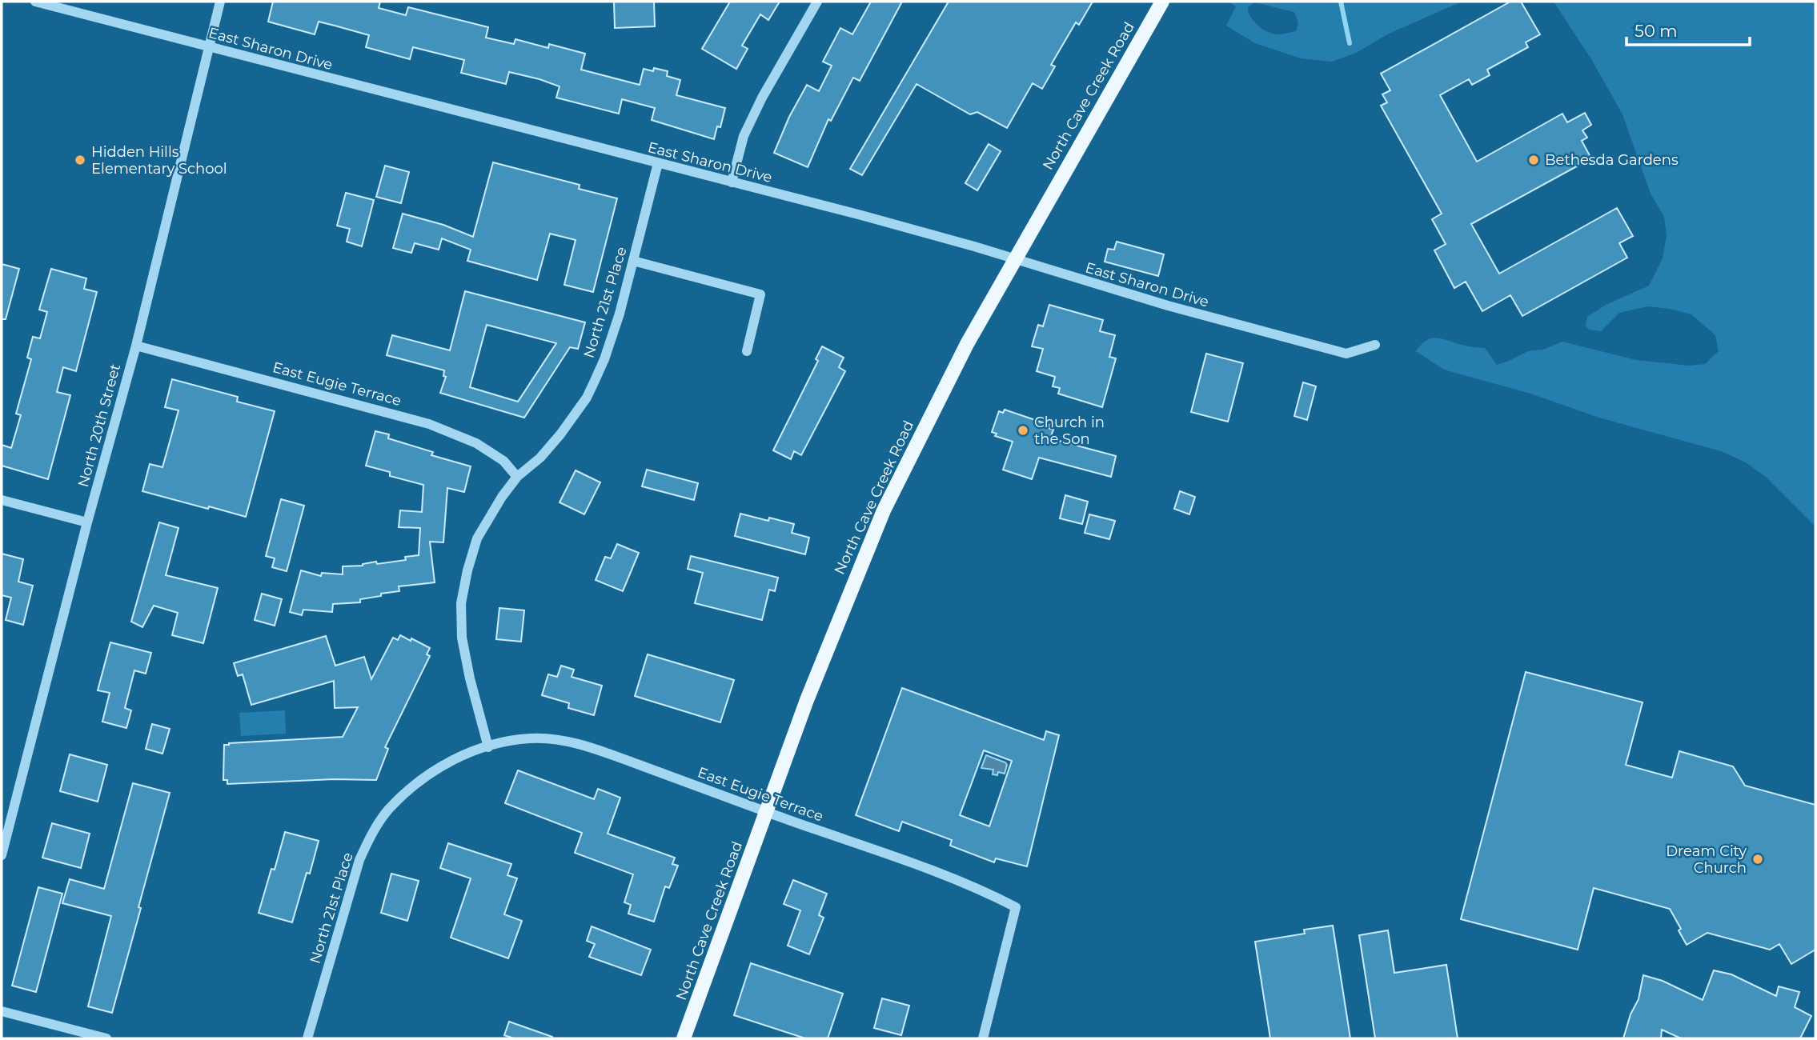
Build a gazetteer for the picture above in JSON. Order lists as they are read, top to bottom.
{
  "streets": {
    "main road": ["North Cave Creek Road"],
    "street": [
      "East Sharon Drive",
      "North 21st Place",
      "East Eugie Terrace",
      "North 20th Street"
    ]
  },
  "crossings": [
    ["East Sharon Drive", "North Cave Creek Road"],
    ["East Sharon Drive", "North 21st Place"],
    ["East Sharon Drive", "North 20th Street"],
    ["North Cave Creek Road", "East Eugie Terrace"],
    ["North 21st Place", "East Eugie Terrace"],
    ["East Eugie Terrace", "North 20th Street"]
  ],
  "places": [
    "Hidden Hills Elementary School",
    "Bethesda Gardens",
    "Church in the Son",
    "Dream City Church"
  ],
  "scale_bar": "50 m"
}
